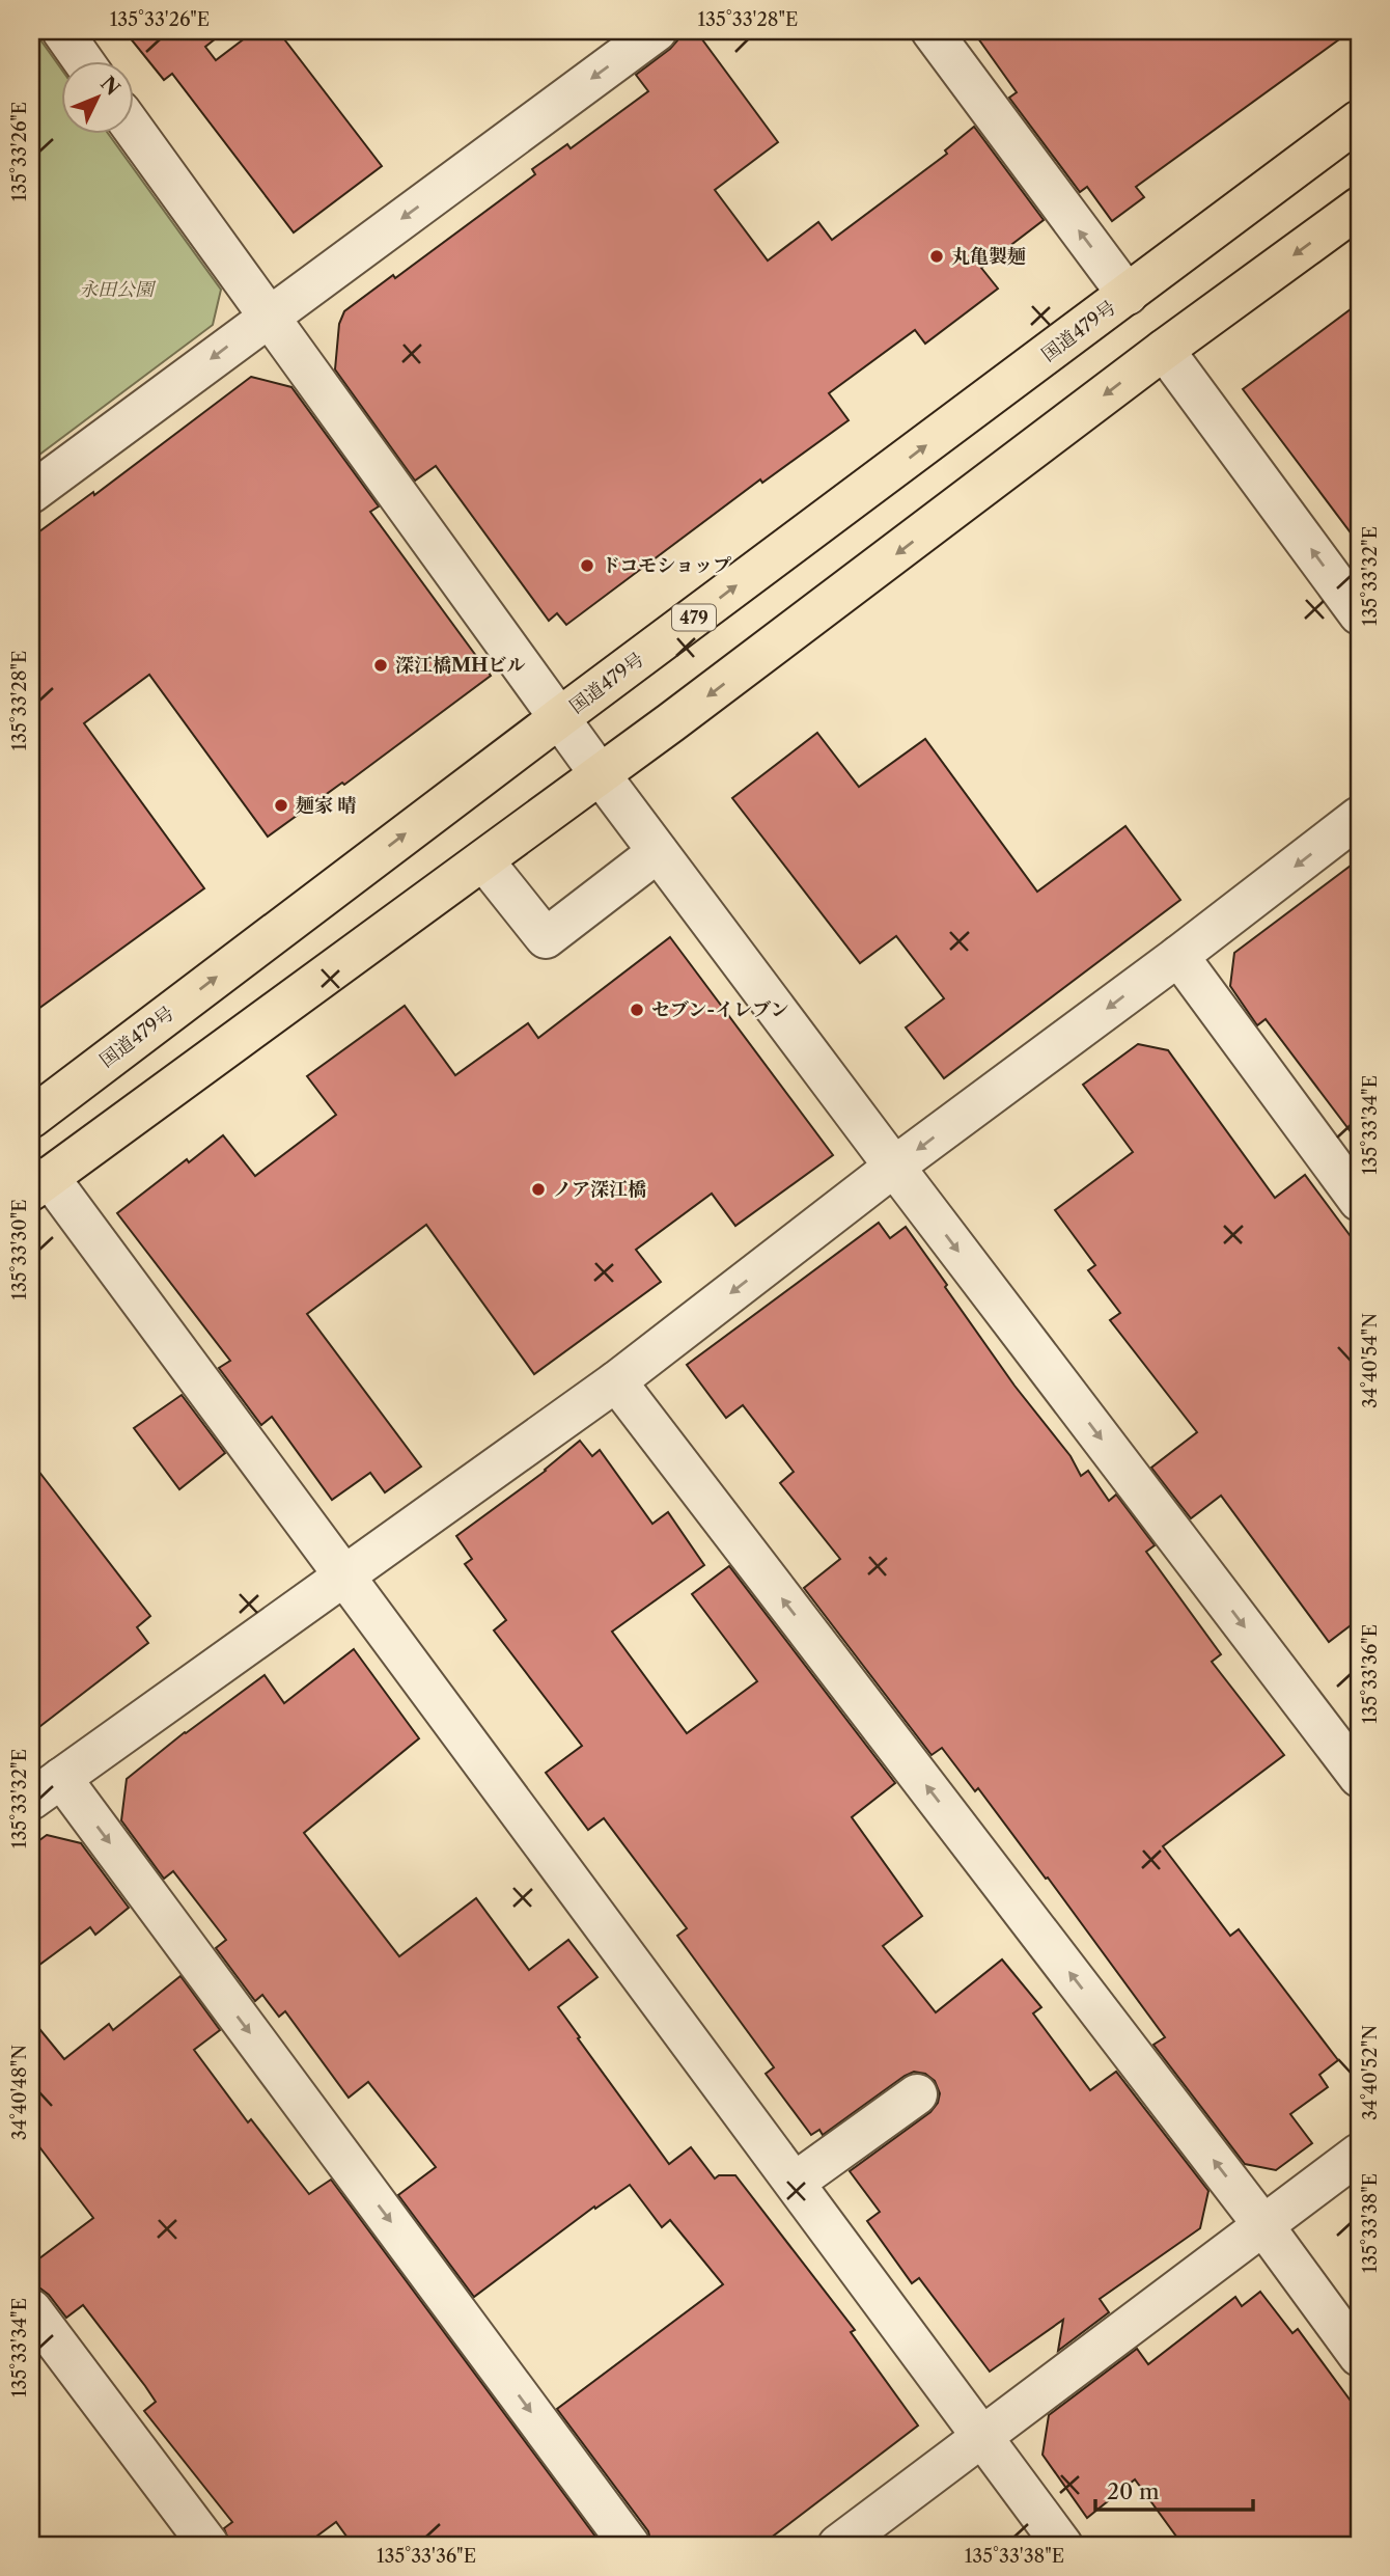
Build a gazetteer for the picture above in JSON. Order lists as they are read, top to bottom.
{
  "streets": {
    "highway": ["国道479号", "479"]
  },
  "parks": ["永田公園"],
  "places": [
    "丸亀製麺",
    "ドコモショップ",
    "深江橋MHビル",
    "麺家 晴",
    "セブン-イレブン",
    "ノア深江橋"
  ],
  "scale_bar": "20 m",
  "north": "top right",
  "coordinates": [
    "135°33'26\"E",
    "135°33'28\"E",
    "135°33'32\"E",
    "135°33'34\"E",
    "135°33'30\"E",
    "34°40'54\"N",
    "135°33'36\"E",
    "34°40'52\"N",
    "34°40'48\"N",
    "135°33'38\"E"
  ]
}
